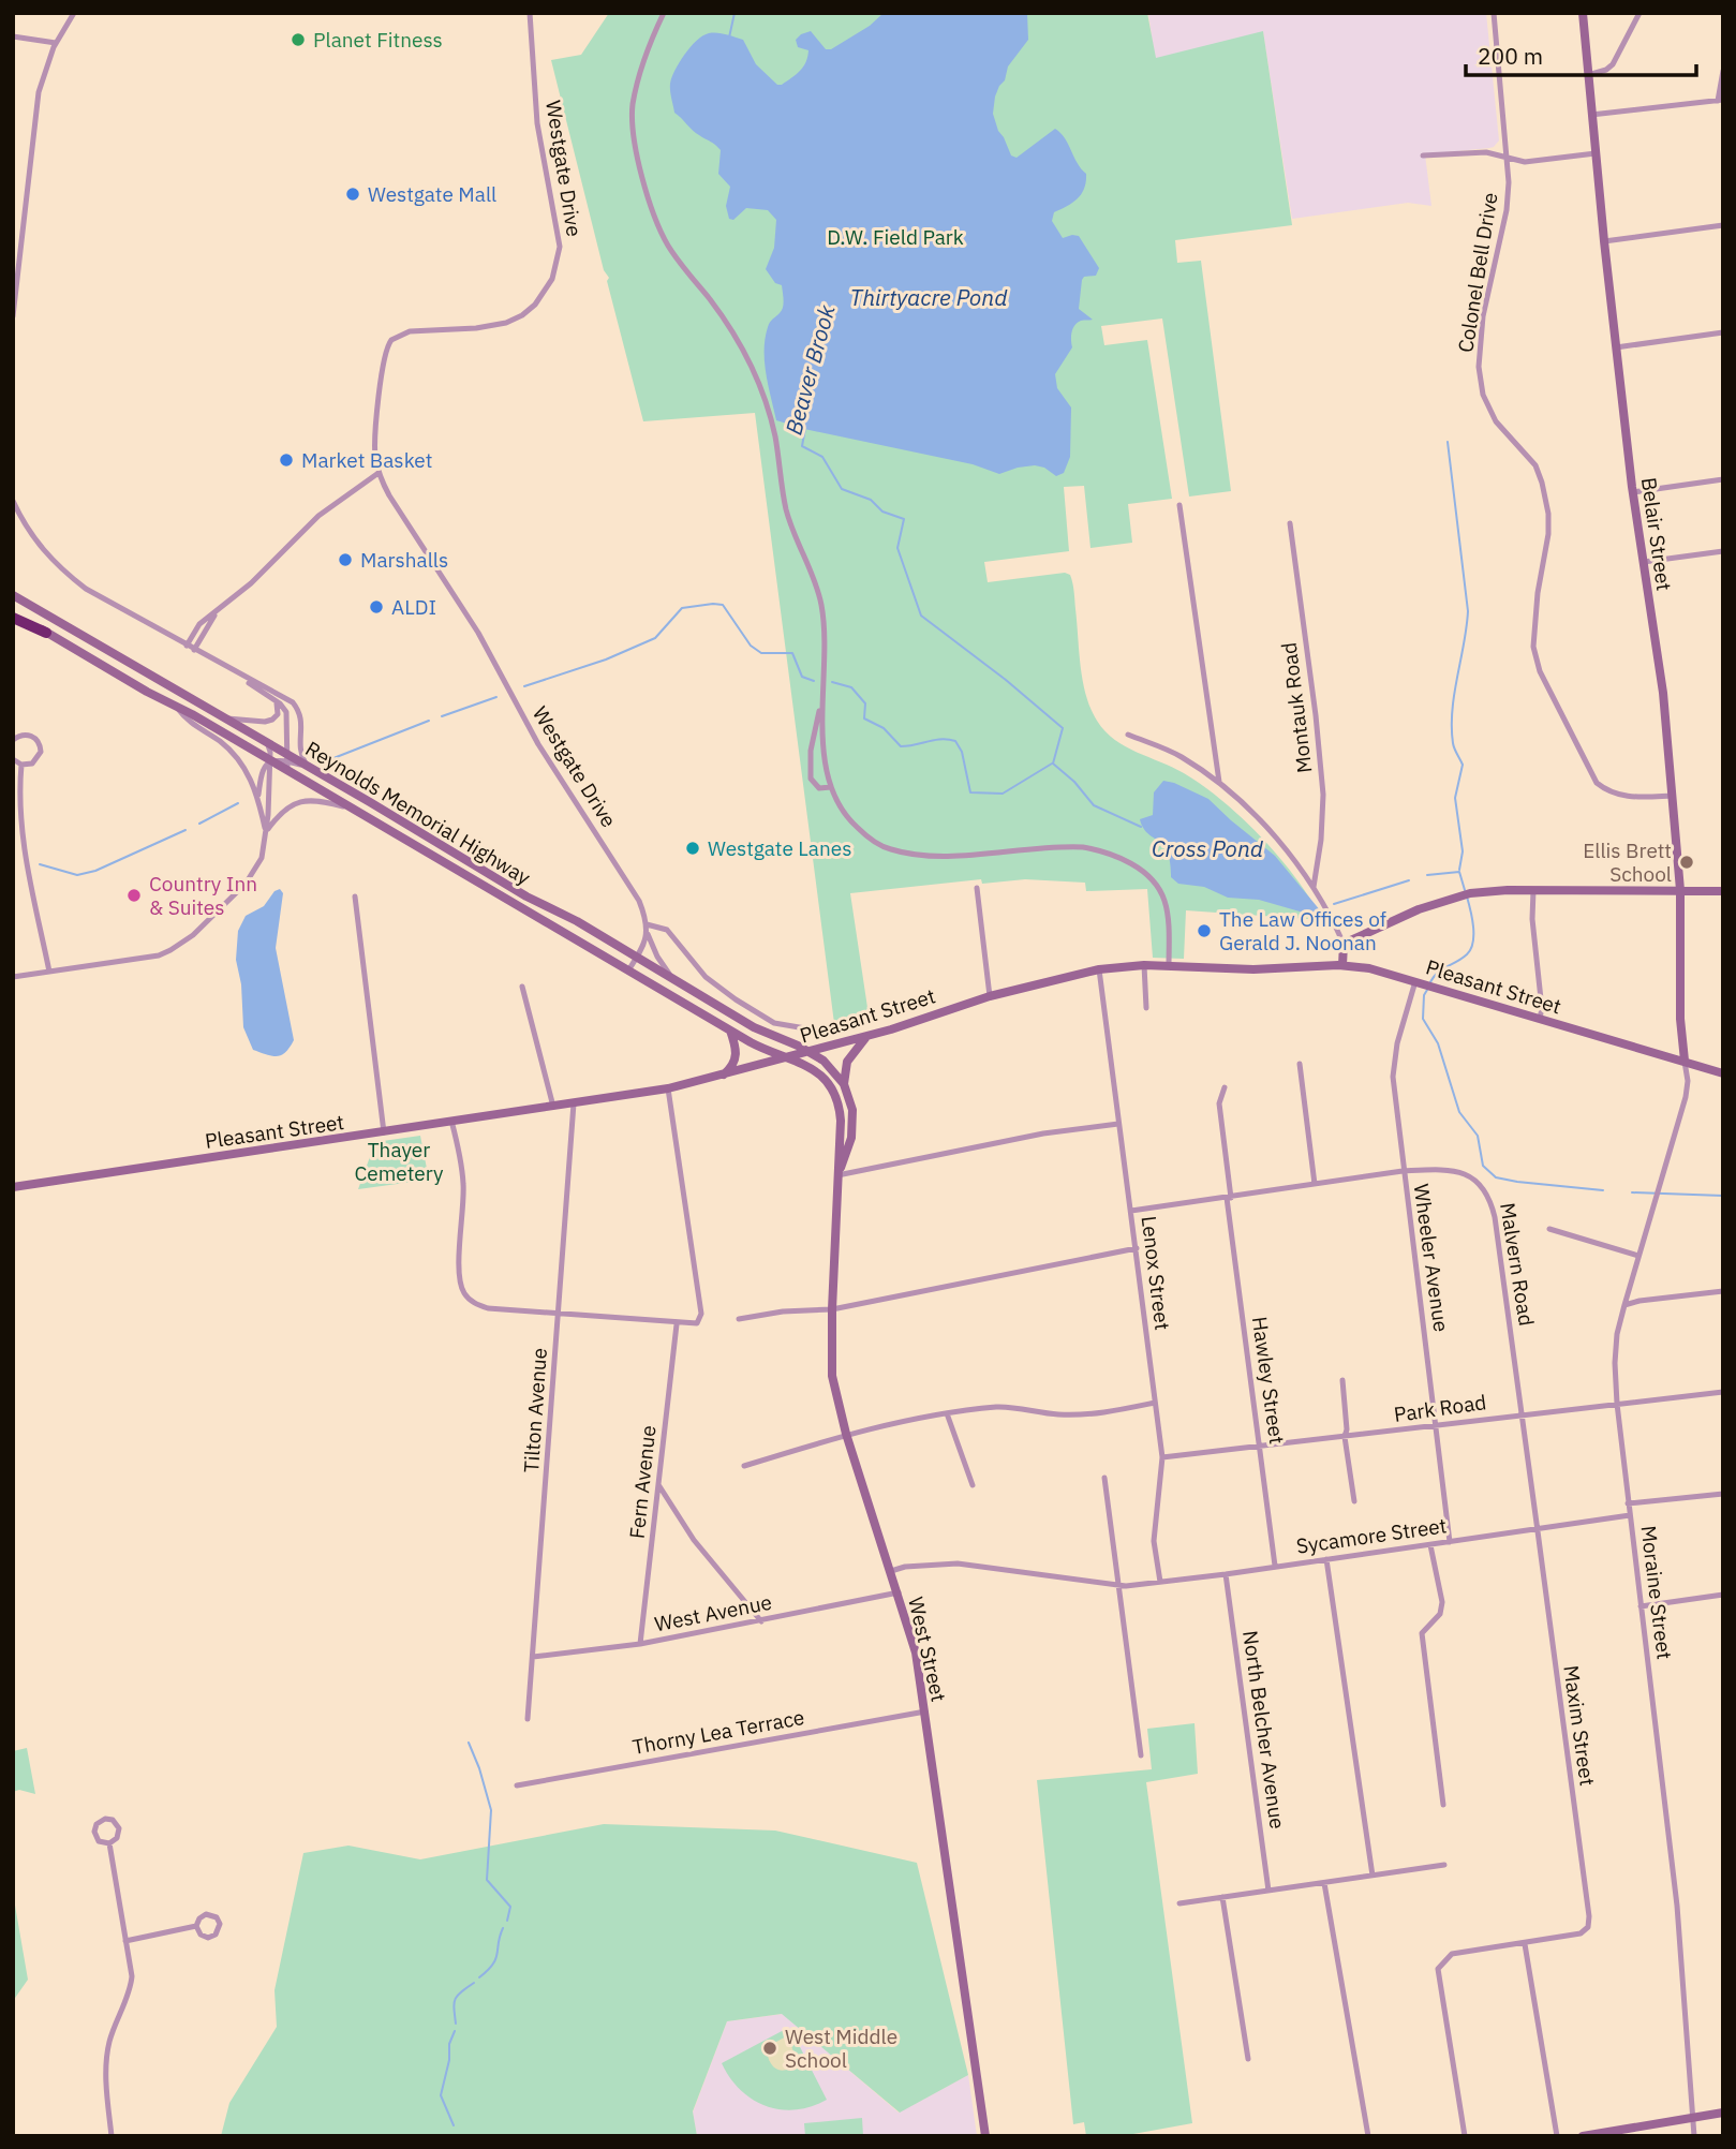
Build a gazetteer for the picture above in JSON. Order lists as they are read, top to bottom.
{
  "streets": {
    "main road": [
      "Belair Street",
      "Reynolds Memorial Highway",
      "Pleasant Street",
      "West Street"
    ],
    "street": [
      "Westgate Drive",
      "Colonel Bell Drive",
      "Montauk Road",
      "Wheeler Avenue",
      "Malvern Road",
      "Lenox Street",
      "Hawley Street",
      "Park Road",
      "Tilton Avenue",
      "Fern Avenue",
      "Sycamore Street",
      "Moraine Street",
      "West Avenue",
      "Maxim Street",
      "North Belcher Avenue",
      "Thorny Lea Terrace"
    ]
  },
  "crossings": [
    ["Colonel Bell Drive", "Belair Street"],
    ["Belair Street", "Pleasant Street"],
    ["Belair Street", "Moraine Street"],
    ["Reynolds Memorial Highway", "Pleasant Street"],
    ["Reynolds Memorial Highway", "West Street"],
    ["Pleasant Street", "Wheeler Avenue"],
    ["Pleasant Street", "Lenox Street"],
    ["Pleasant Street", "Tilton Avenue"],
    ["Pleasant Street", "Moraine Street"],
    ["Pleasant Street", "West Street"],
    ["Wheeler Avenue", "Malvern Road"],
    ["Wheeler Avenue", "Park Road"],
    ["Wheeler Avenue", "Sycamore Street"],
    ["Malvern Road", "Lenox Street"],
    ["Malvern Road", "Hawley Street"],
    ["Malvern Road", "Park Road"],
    ["Malvern Road", "Sycamore Street"],
    ["Malvern Road", "Maxim Street"],
    ["Lenox Street", "Park Road"],
    ["Lenox Street", "Sycamore Street"],
    ["Hawley Street", "Park Road"],
    ["Hawley Street", "Sycamore Street"],
    ["Park Road", "Moraine Street"],
    ["Tilton Avenue", "West Avenue"],
    ["Fern Avenue", "West Avenue"],
    ["Sycamore Street", "Moraine Street"],
    ["Sycamore Street", "West Street"],
    ["Sycamore Street", "Maxim Street"],
    ["Sycamore Street", "North Belcher Avenue"],
    ["West Avenue", "West Street"],
    ["West Street", "Thorny Lea Terrace"]
  ],
  "water": ["Thirtyacre Pond", "Beaver Brook", "Cross Pond"],
  "parks": ["D.W. Field Park", "Thayer Cemetery"],
  "places": [
    "Planet Fitness",
    "Westgate Mall",
    "Market Basket",
    "Marshalls",
    "ALDI",
    "Westgate Lanes",
    "Ellis Brett School",
    "Country Inn & Suites",
    "The Law Offices of Gerald J. Noonan",
    "West Middle School"
  ],
  "scale_bar": "200 m"
}
